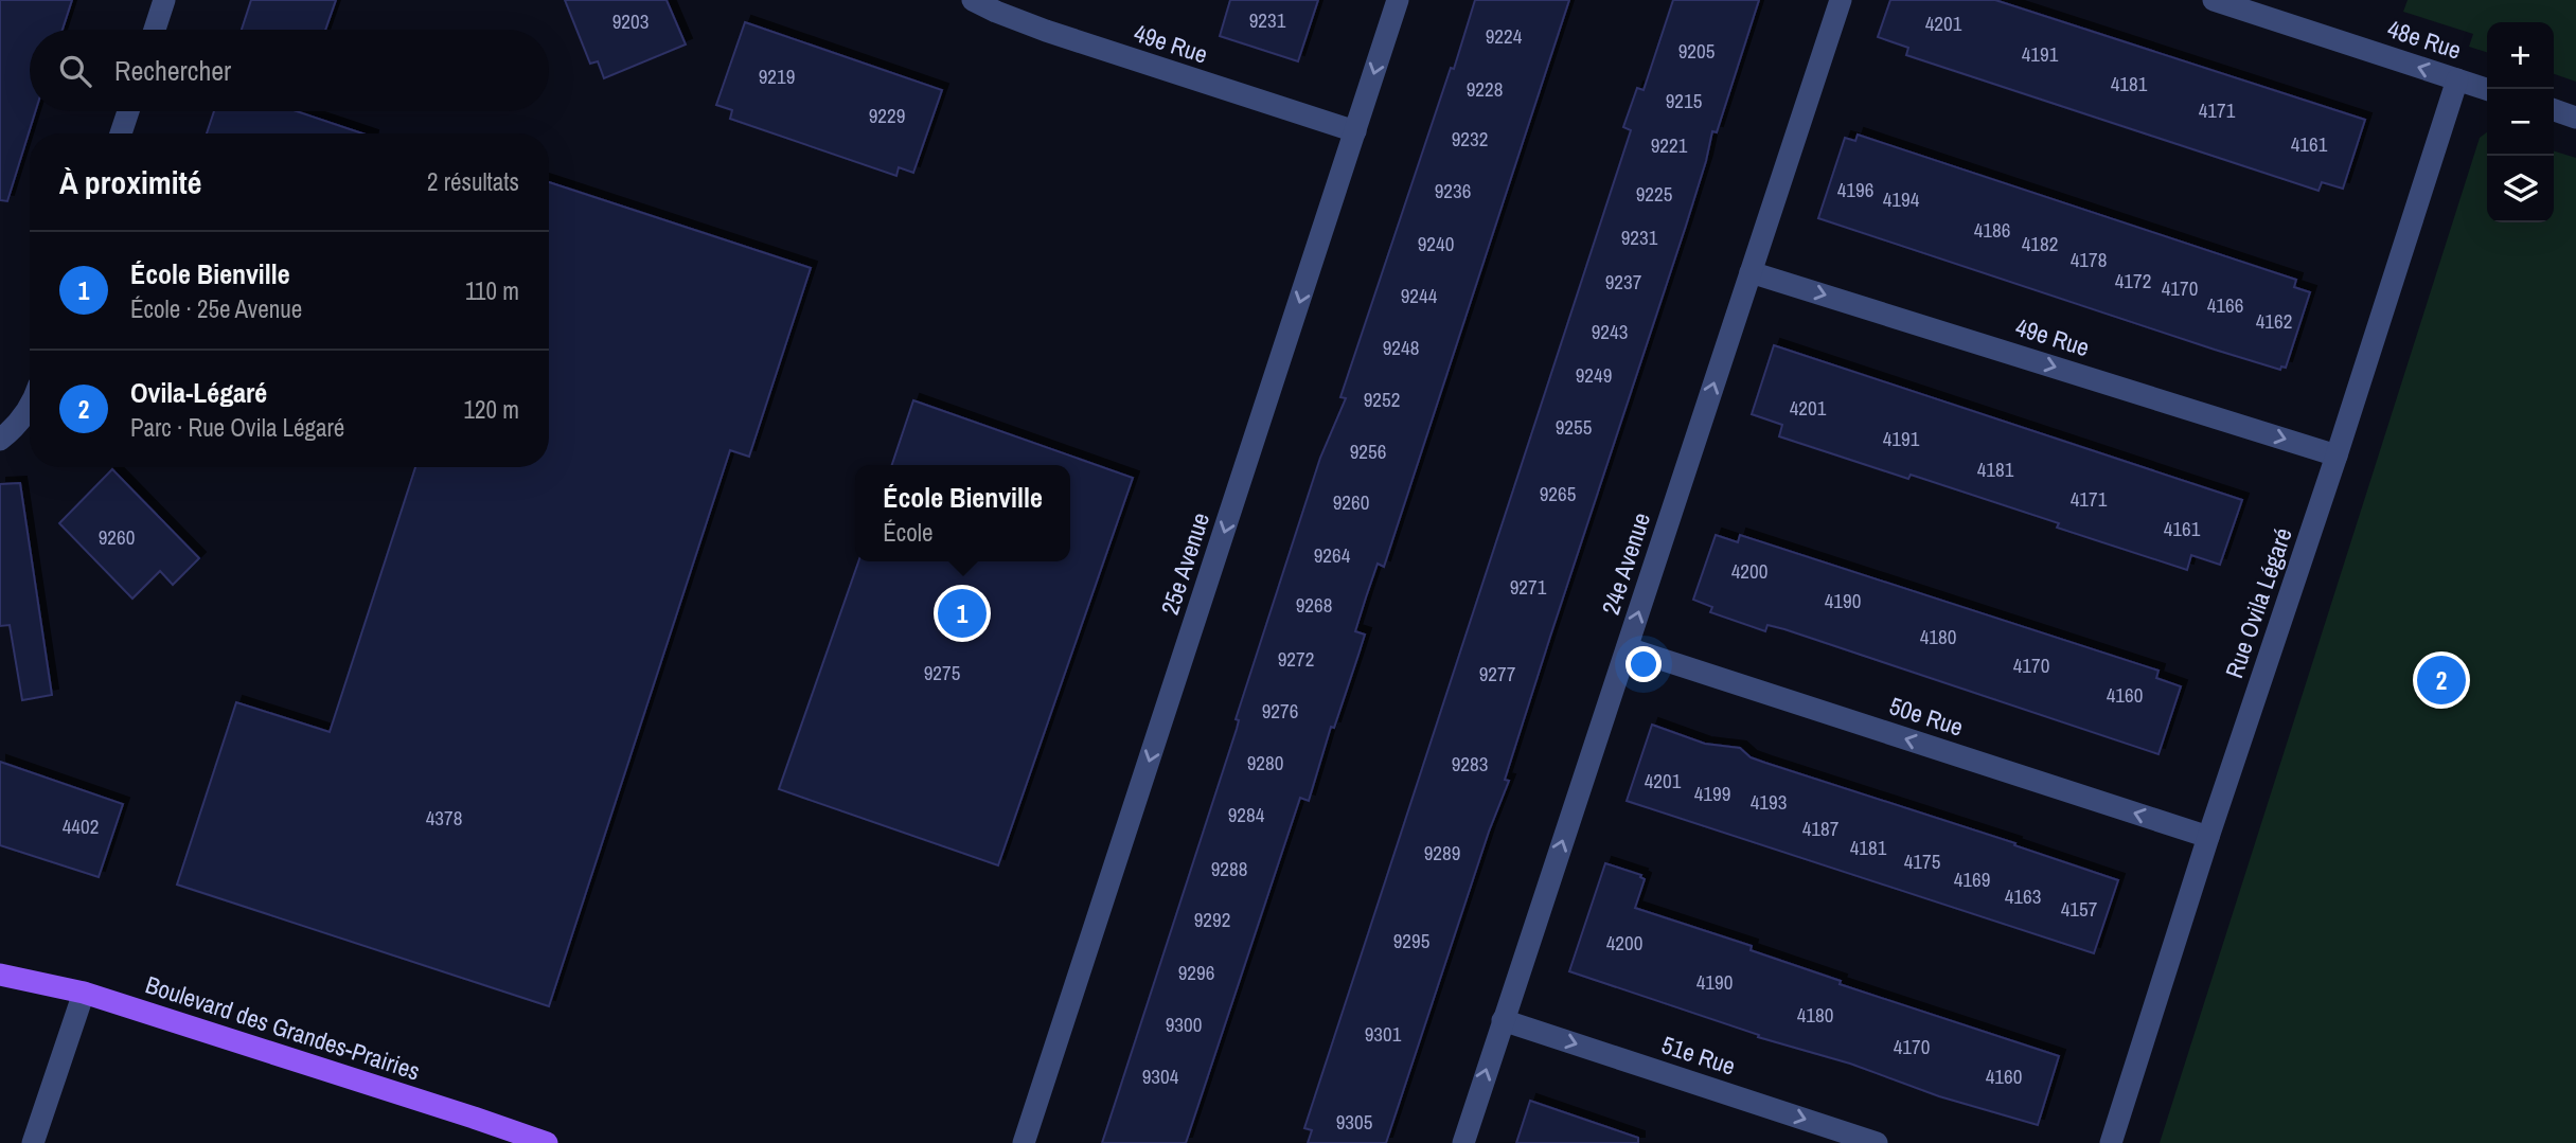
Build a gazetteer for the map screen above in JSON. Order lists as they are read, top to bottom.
{
  "streets": {
    "main road": ["Boulevard des Grandes-Prairies"],
    "street": [
      "48e Rue",
      "49e Rue",
      "25e Avenue",
      "24e Avenue",
      "Rue Ovila Légaré",
      "50e Rue",
      "51e Rue"
    ]
  },
  "crossings": [
    ["48e Rue", "Rue Ovila Légaré"],
    ["49e Rue", "25e Avenue"],
    ["49e Rue", "24e Avenue"],
    ["49e Rue", "Rue Ovila Légaré"],
    ["24e Avenue", "50e Rue"],
    ["24e Avenue", "51e Rue"],
    ["Rue Ovila Légaré", "50e Rue"]
  ],
  "one_way": [
    "48e Rue",
    "49e Rue",
    "25e Avenue",
    "24e Avenue",
    "50e Rue",
    "51e Rue"
  ],
  "house_numbers": [
    "9231",
    "9203",
    "4201",
    "9224",
    "9205",
    "4191",
    "9219",
    "4181",
    "9228",
    "9215",
    "4171",
    "9229",
    "9232",
    "4161",
    "9221",
    "4196",
    "9236",
    "9225",
    "4194",
    "4186",
    "9231",
    "9240",
    "4182",
    "4178",
    "4172",
    "9237",
    "4170",
    "9244",
    "4166",
    "4162",
    "9243",
    "9248",
    "9249",
    "9252",
    "4201",
    "9255",
    "4191",
    "9256",
    "4181",
    "9265",
    "4171",
    "9260",
    "4161",
    "9260",
    "9264",
    "4200",
    "9271",
    "4190",
    "9268",
    "4180",
    "9272",
    "4170",
    "9275",
    "9277",
    "4160",
    "9276",
    "9280",
    "9283",
    "4201",
    "4199",
    "4193",
    "9284",
    "4378",
    "4402",
    "4187",
    "4181",
    "9289",
    "4175",
    "9288",
    "4169",
    "4163",
    "4157",
    "9292",
    "9295",
    "4200",
    "9296",
    "4190",
    "4180",
    "9300",
    "9301",
    "4170",
    "9304",
    "4160",
    "9305"
  ],
  "page": {
    "map_buttons": ["+", "−"],
    "search": "Rechercher",
    "heading": ["À proximité", "2 résultats"],
    "list": [
      {
        "mark": "1",
        "name": "École Bienville",
        "note": "École · 25e Avenue",
        "value": "110 m"
      },
      {
        "mark": "2",
        "name": "Ovila-Légaré",
        "note": "Parc · Rue Ovila Légaré",
        "value": "120 m"
      }
    ],
    "popup": ["École Bienville", "École"],
    "pins": ["1", "2"]
  }
}
